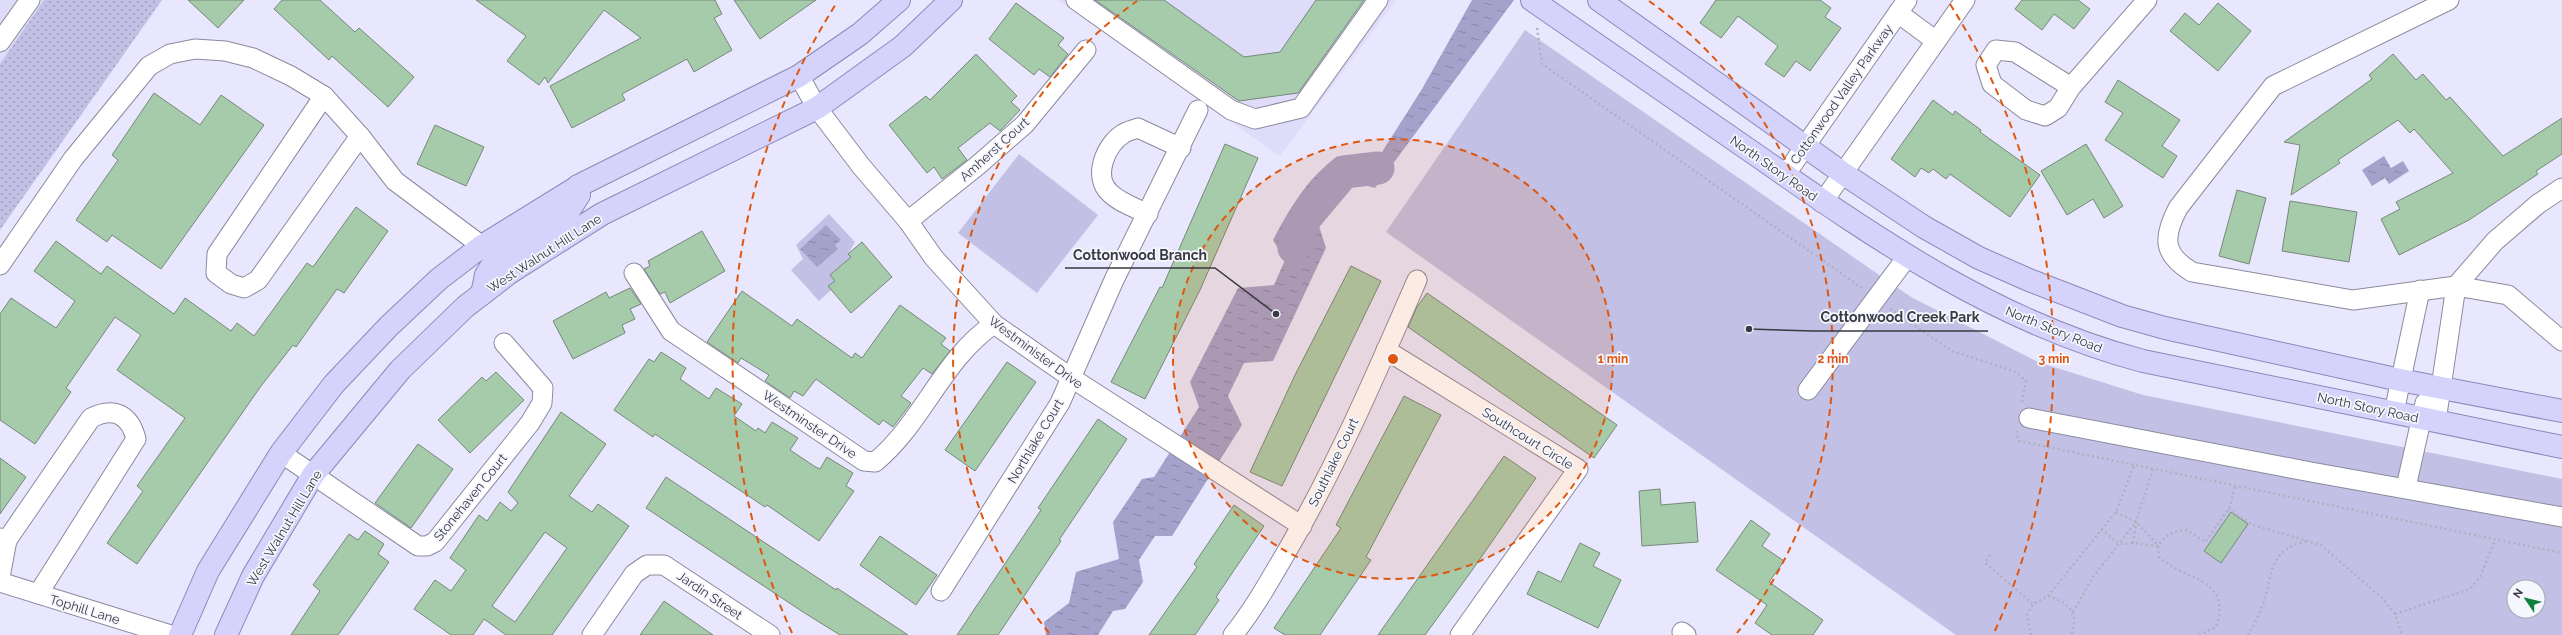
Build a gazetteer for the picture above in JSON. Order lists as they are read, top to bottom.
{
  "streets": {
    "main road": ["North Story Road", "West Walnut Hill Lane"],
    "street": [
      "Cottonwood Valley Parkway",
      "Amherst Court",
      "Westminister Drive",
      "Westminster Drive",
      "Southcourt Circle",
      "Northlake Court",
      "Southlake Court",
      "Stonehaven Court",
      "Jardin Street",
      "Tophill Lane"
    ]
  },
  "crossings": [
    ["Cottonwood Valley Parkway", "North Story Road"],
    ["Amherst Court", "Westminister Drive"],
    ["West Walnut Hill Lane", "Westminister Drive"],
    ["West Walnut Hill Lane", "Stonehaven Court"],
    ["Westminister Drive", "Westminster Drive"],
    ["Westminister Drive", "Northlake Court"],
    ["Westminister Drive", "Southlake Court"],
    ["Southcourt Circle", "Southlake Court"]
  ],
  "places": ["Cottonwood Branch", "Cottonwood Creek Park"],
  "north": "top left",
  "rings": ["1 min", "2 min", "3 min"]
}
